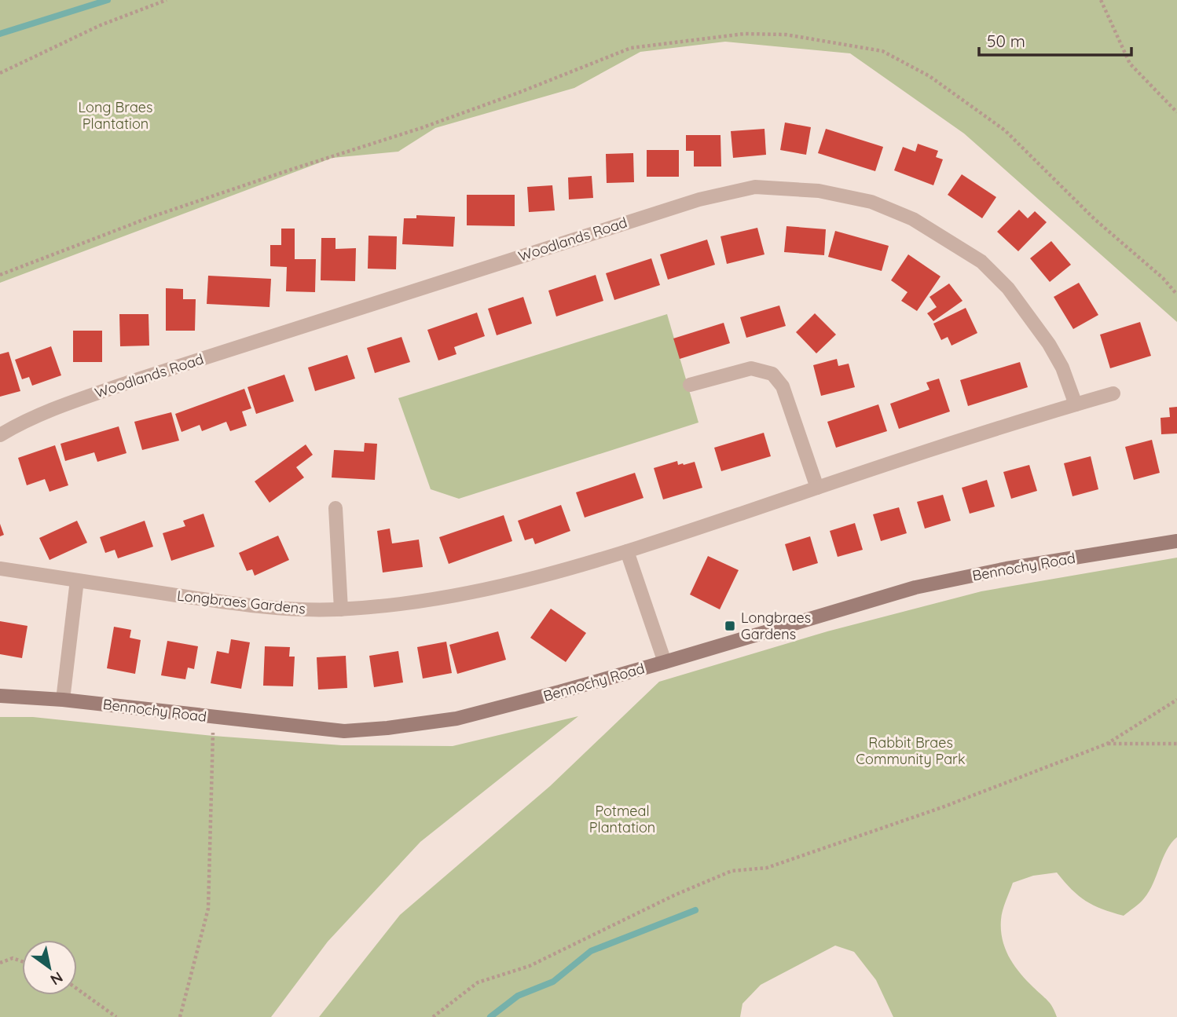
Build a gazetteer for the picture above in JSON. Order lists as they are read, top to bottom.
{
  "streets": {
    "street": ["Woodlands Road", "Bennochy Road", "Longbraes Gardens"]
  },
  "crossings": [
    ["Woodlands Road", "Longbraes Gardens"]
  ],
  "parks": ["Long Braes Plantation", "Rabbit Braes Community Park", "Potmeal Plantation"],
  "places": {
    "transit": ["Longbraes Gardens"]
  },
  "scale_bar": "50 m",
  "north": "bottom right"
}
